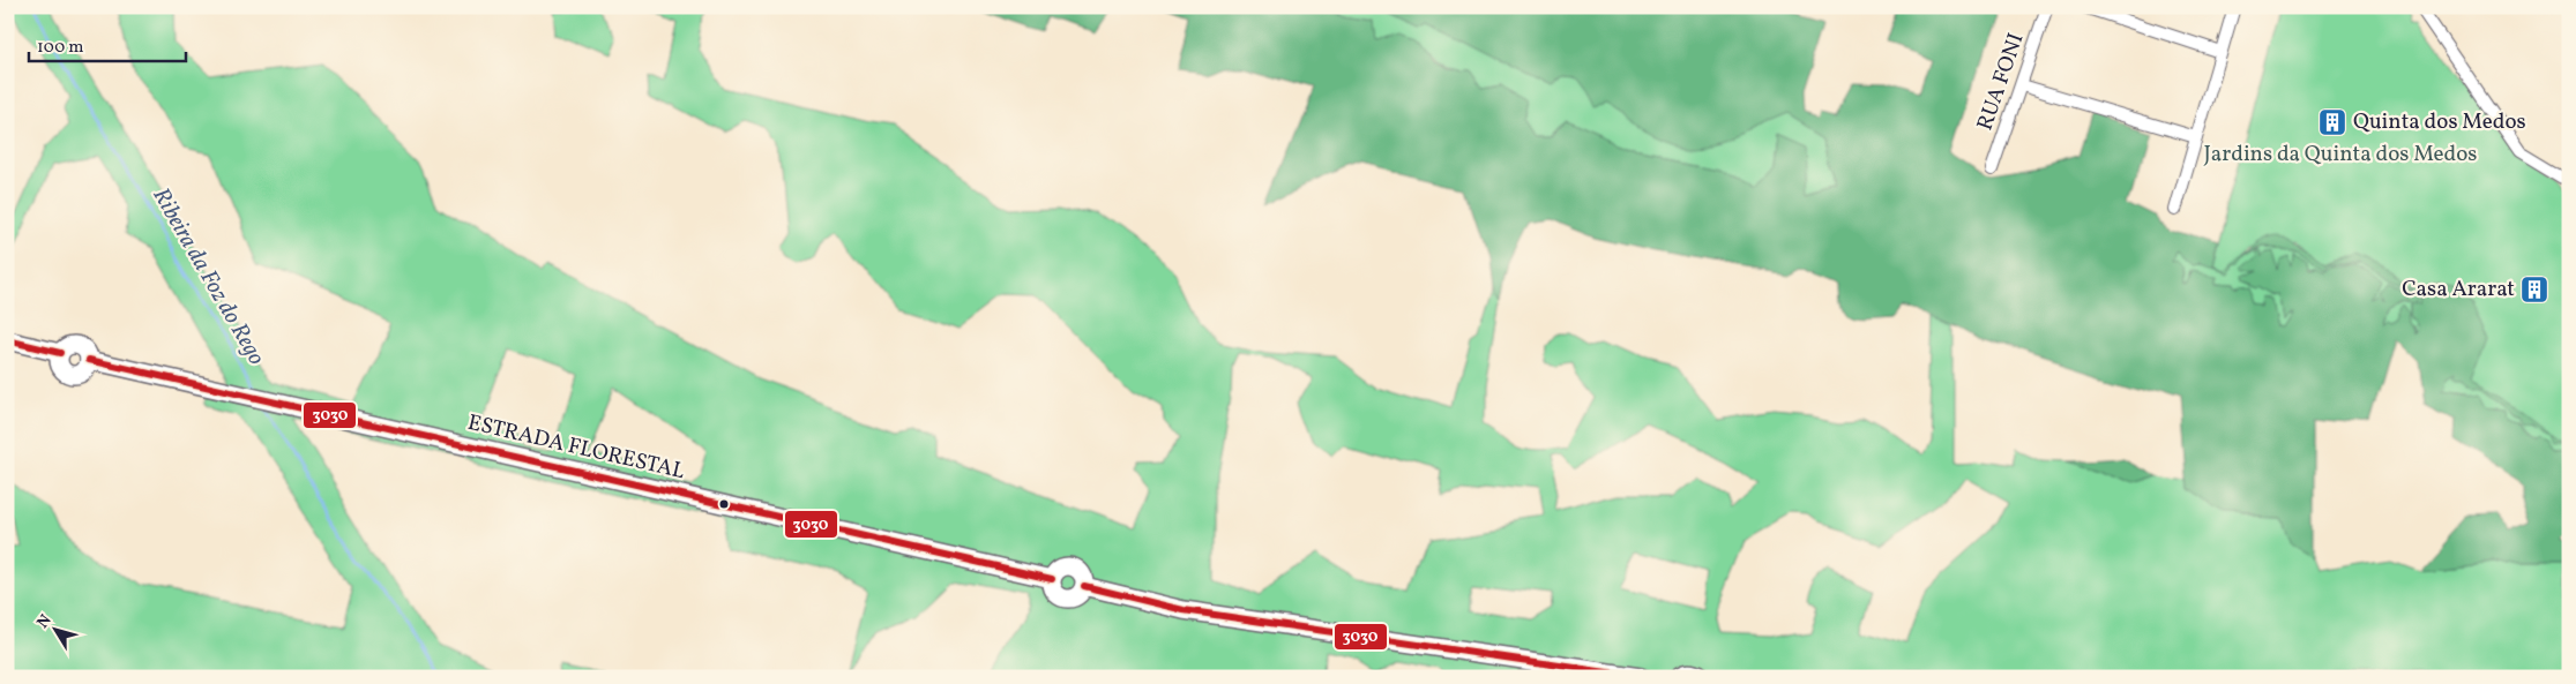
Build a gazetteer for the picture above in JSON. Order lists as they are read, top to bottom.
{
  "streets": {
    "main road": ["ESTRADA FLORESTAL"],
    "street": ["RUA FONI"]
  },
  "water": ["Ribeira da Foz do Rego"],
  "parks": ["Jardins da Quinta dos Medos"],
  "places": {
    "building": ["Quinta dos Medos", "Casa Ararat"]
  },
  "lines": ["transit line 3030"],
  "scale_bar": "100 m",
  "north": "top left"
}
